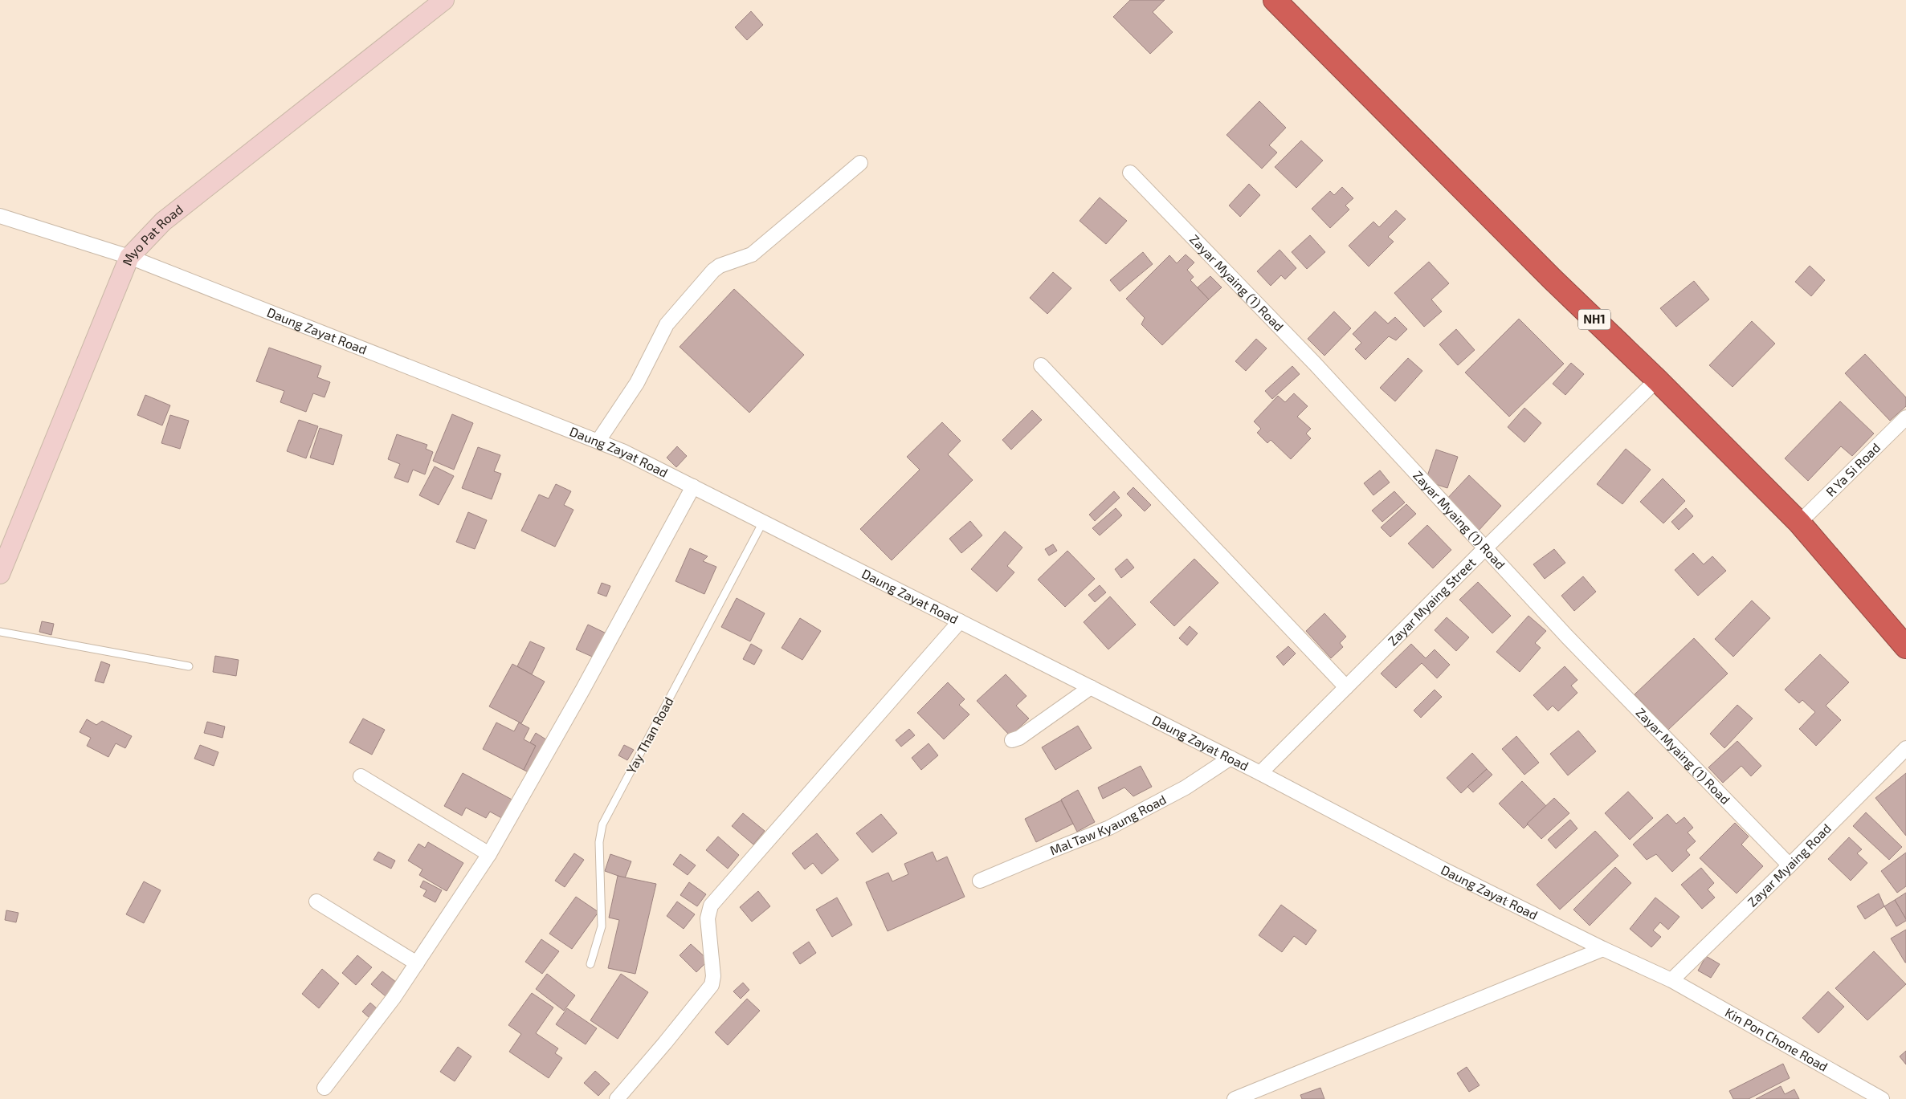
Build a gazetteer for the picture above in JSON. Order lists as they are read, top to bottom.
{
  "streets": {
    "highway": ["NH1"],
    "main road": ["Myo Pat Road"],
    "street": [
      "Zayar Myaing (1) Road",
      "Daung Zayat Road",
      "R Ya Si Road",
      "Zayar Myaing Street",
      "Mal Taw Kyaung Road",
      "Zayar Myaing Road",
      "Kin Pon Chone Road"
    ],
    "lane": ["Yay Than Road"]
  },
  "crossings": [
    ["Myo Pat Road", "Daung Zayat Road"],
    ["Zayar Myaing (1) Road", "Zayar Myaing Street"],
    ["Zayar Myaing (1) Road", "Zayar Myaing Road"],
    ["NH1", "R Ya Si Road"],
    ["NH1", "Zayar Myaing Street"],
    ["Daung Zayat Road", "Zayar Myaing Street"],
    ["Daung Zayat Road", "Yay Than Road"],
    ["Daung Zayat Road", "Mal Taw Kyaung Road"],
    ["Daung Zayat Road", "Zayar Myaing Road"],
    ["Daung Zayat Road", "Kin Pon Chone Road"],
    ["Zayar Myaing Road", "Kin Pon Chone Road"]
  ]
}
